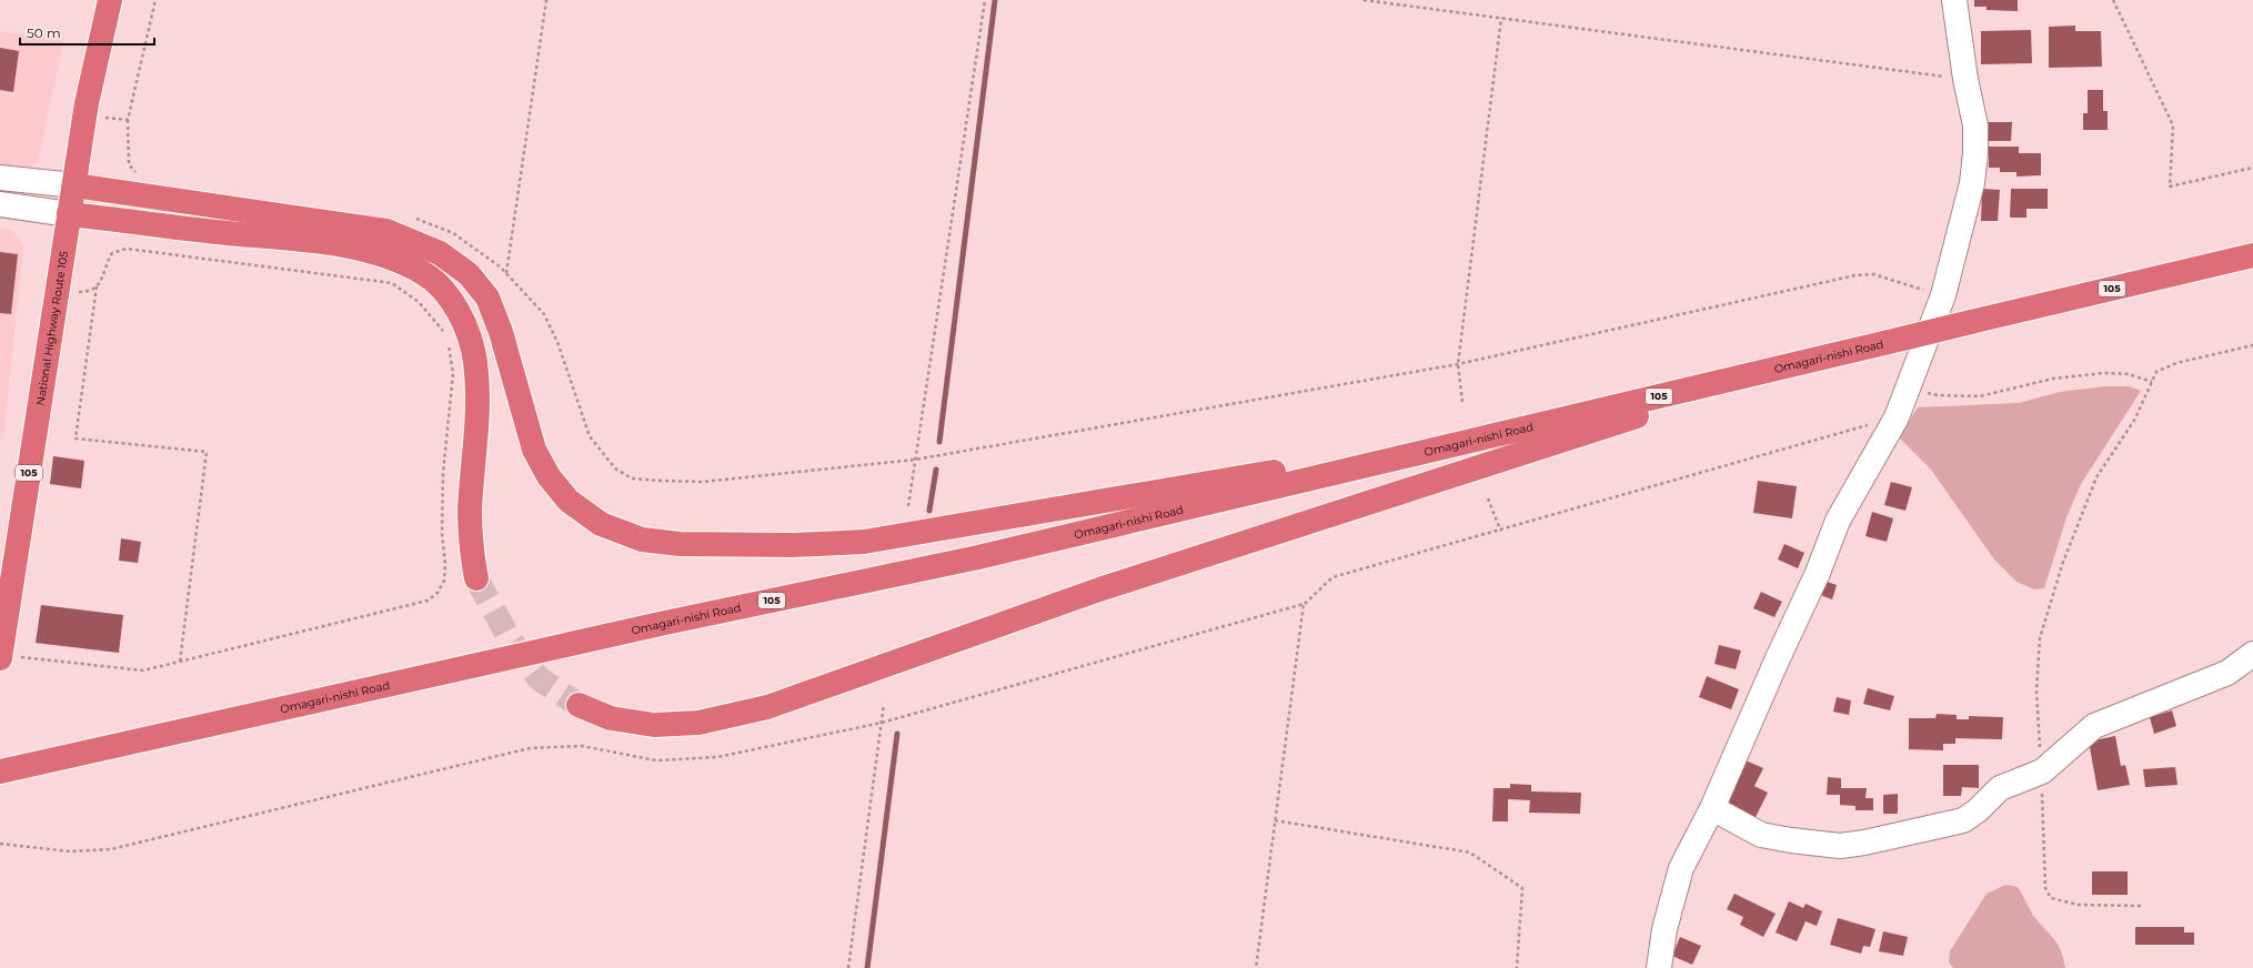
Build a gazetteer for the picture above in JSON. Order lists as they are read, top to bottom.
{
  "streets": {
    "highway": ["105", "National Highway Route 105", "Omagari-nishi Road"]
  },
  "scale_bar": "50 m"
}
